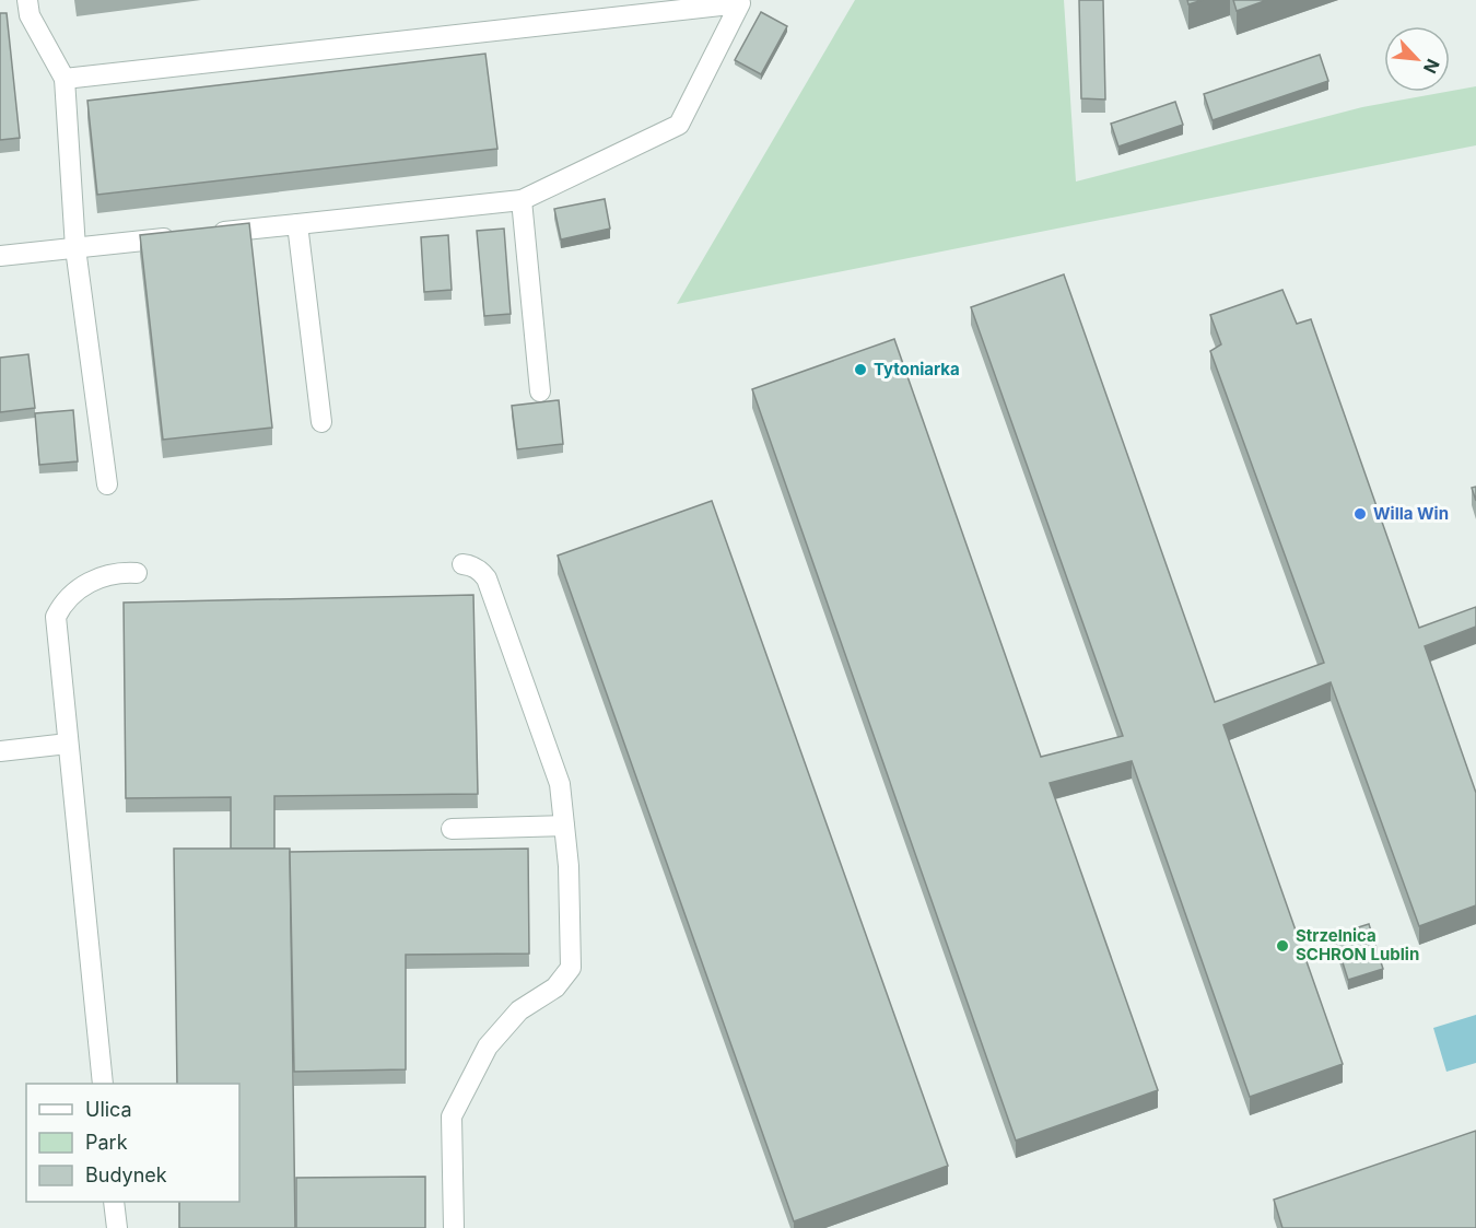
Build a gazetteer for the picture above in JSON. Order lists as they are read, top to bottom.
{
  "places": ["Tytoniarka", "Willa Win", "Strzelnica SCHRON Lublin"],
  "legend": ["Ulica", "Park", "Budynek"],
  "north": "bottom right"
}
